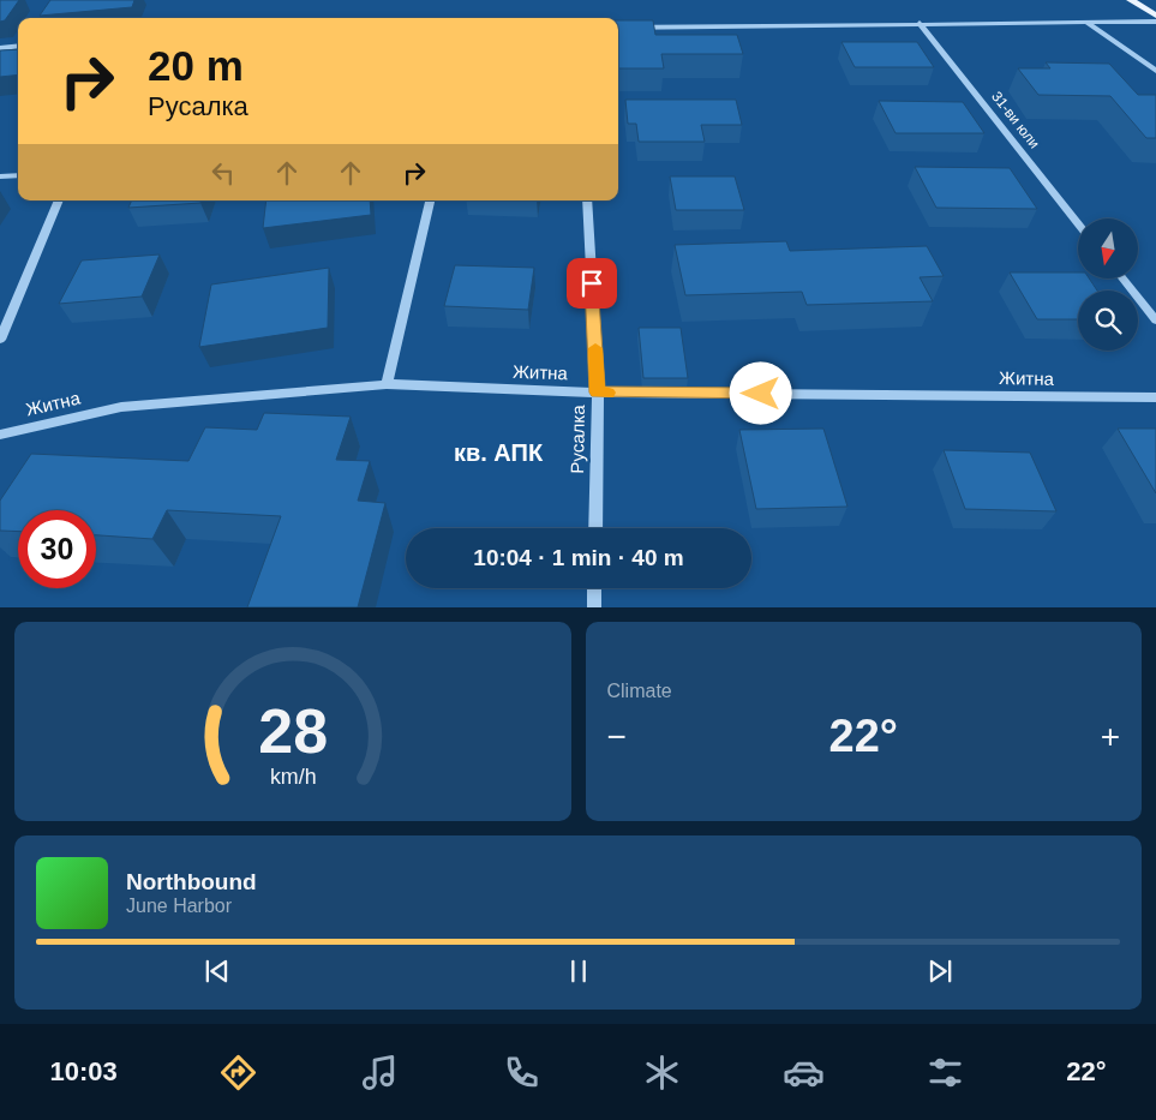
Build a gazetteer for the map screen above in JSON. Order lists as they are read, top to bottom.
{
  "streets": {
    "street": ["31-ви юли", "Житна", "Русалка"]
  },
  "crossings": [
    ["Житна", "Русалка"]
  ],
  "districts": ["кв. АПК"],
  "north": "bottom",
  "page": {
    "turn": ["20 m", "Русалка"],
    "limit": "30",
    "trip": "10:04 · 1 min · 40 m",
    "tile": "Climate",
    "heat": ["−", "22°", "+"],
    "song": ["Northbound", "June Harbor"],
    "tabs": ["10:03", "22°"],
    "gauge": ["28", "km/h"]
  }
}
